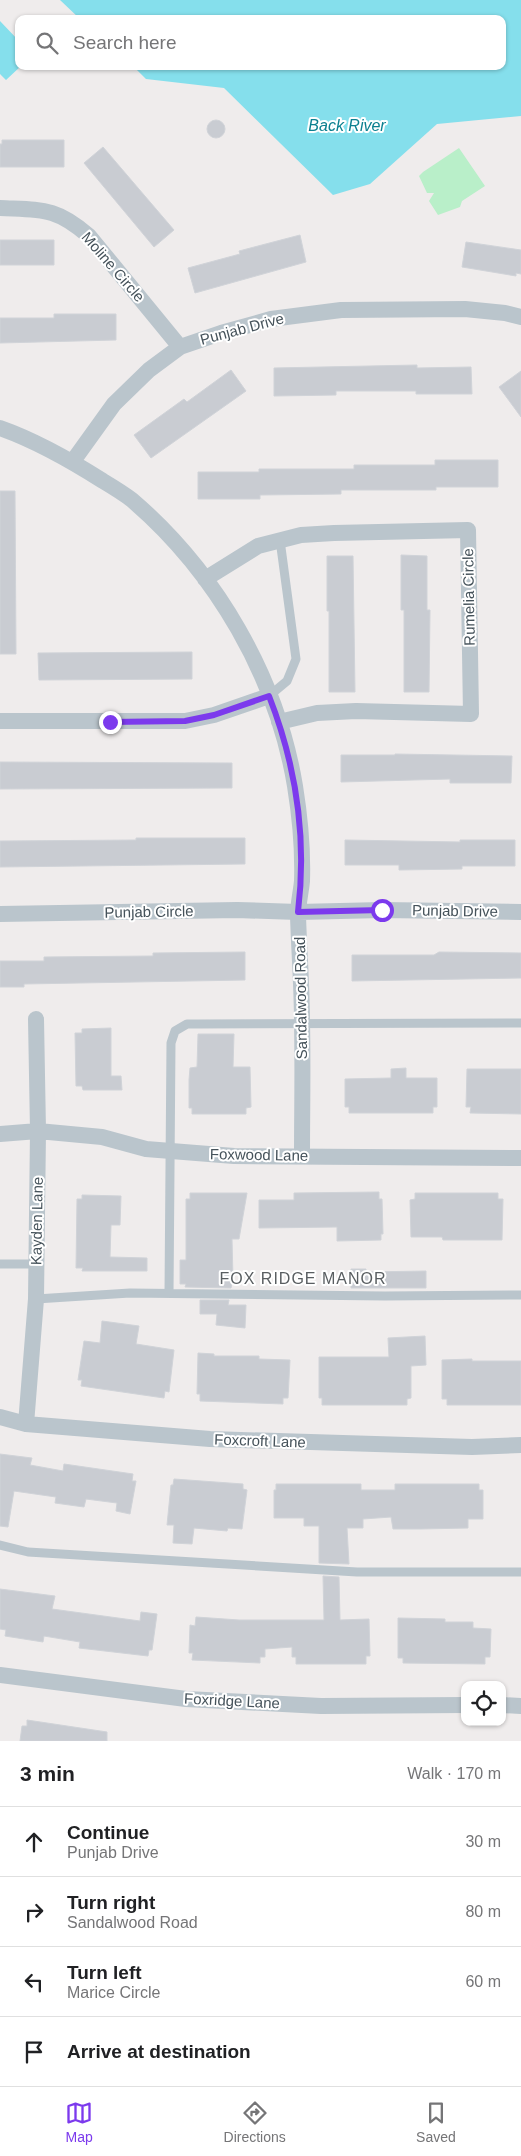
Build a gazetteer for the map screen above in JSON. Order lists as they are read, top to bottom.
{
  "streets": {
    "street": [
      "Moline Circle",
      "Punjab Drive",
      "Rumelia Circle",
      "Punjab Circle",
      "Sandalwood Road",
      "Foxwood Lane",
      "Kayden Lane",
      "Foxcroft Lane",
      "Foxridge Lane"
    ]
  },
  "crossings": [
    ["Moline Circle", "Punjab Drive"],
    ["Punjab Drive", "Punjab Circle"],
    ["Punjab Drive", "Sandalwood Road"],
    ["Rumelia Circle", "Sandalwood Road"],
    ["Punjab Circle", "Sandalwood Road"],
    ["Sandalwood Road", "Foxwood Lane"],
    ["Foxwood Lane", "Kayden Lane"],
    ["Kayden Lane", "Foxcroft Lane"]
  ],
  "districts": ["FOX RIDGE MANOR"],
  "water": ["Back River"],
  "page": {
    "search": "Search here",
    "heading": ["3 min", "Walk · 170 m"],
    "list": [
      ["Continue", "Punjab Drive", "30 m"],
      ["Turn right", "Sandalwood Road", "80 m"],
      ["Turn left", "Marice Circle", "60 m"],
      "Arrive at destination"
    ],
    "nav": ["Map", "Directions", "Saved"]
  }
}
